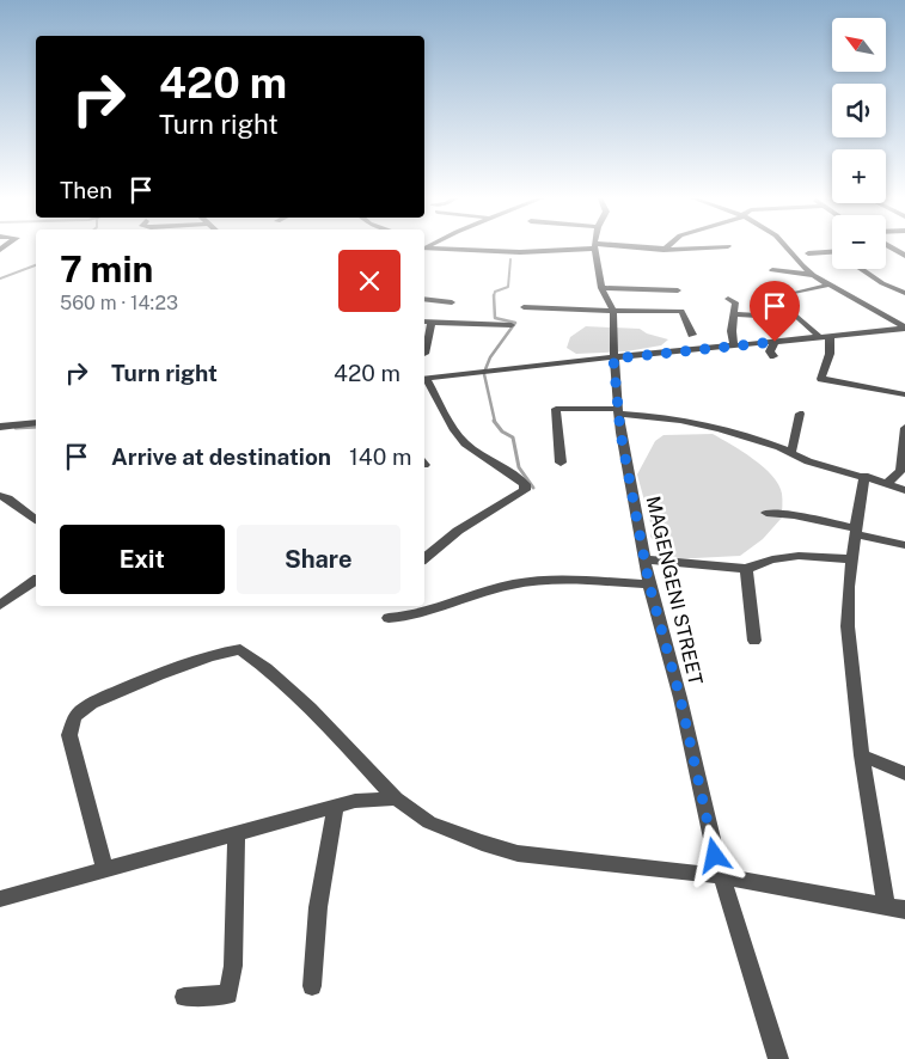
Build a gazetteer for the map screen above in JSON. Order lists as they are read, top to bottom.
{
  "streets": {
    "street": ["MAGENGENI STREET"]
  },
  "north": "top left",
  "page": {
    "map_buttons": ["+", "−"],
    "turn": ["420 m", "Turn right"],
    "then": "Then",
    "heading": ["7 min", "560 m · 14:23"],
    "list": [
      {
        "name": "Turn right",
        "value": "420 m"
      },
      {
        "name": "Arrive at destination",
        "value": "140 m"
      }
    ],
    "buttons": ["Exit", "Share"]
  }
}
